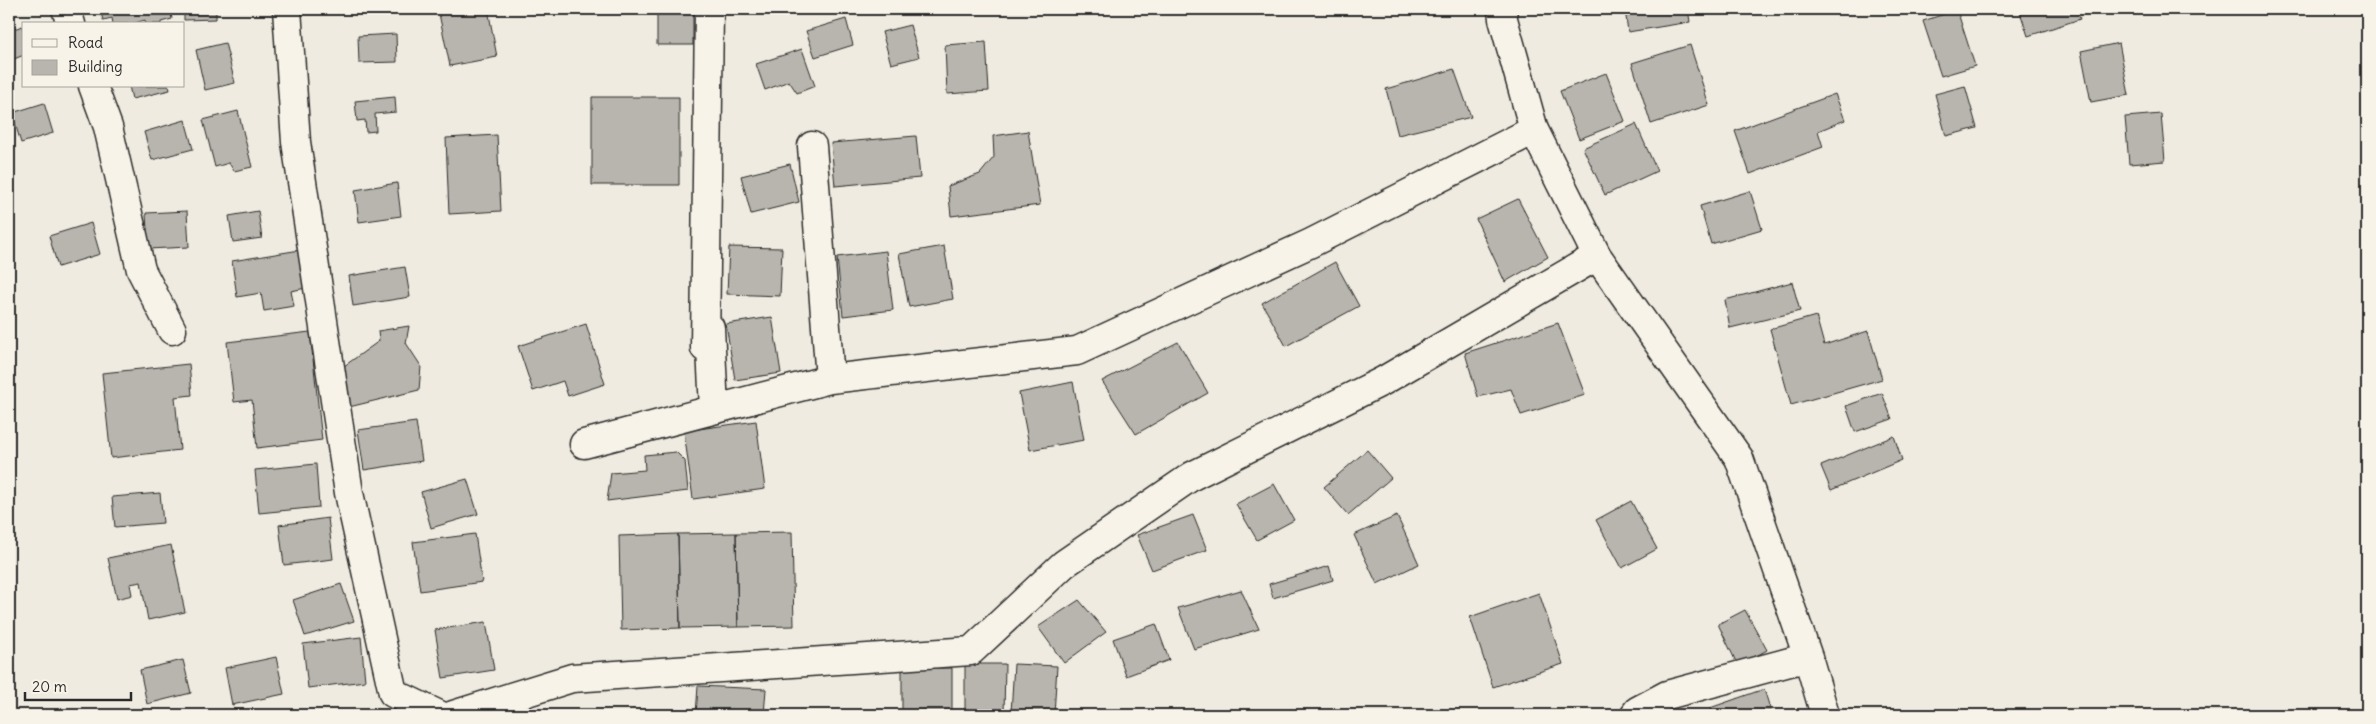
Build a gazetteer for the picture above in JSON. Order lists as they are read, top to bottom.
{
  "legend": ["Road", "Building"],
  "scale_bar": "20 m"
}
